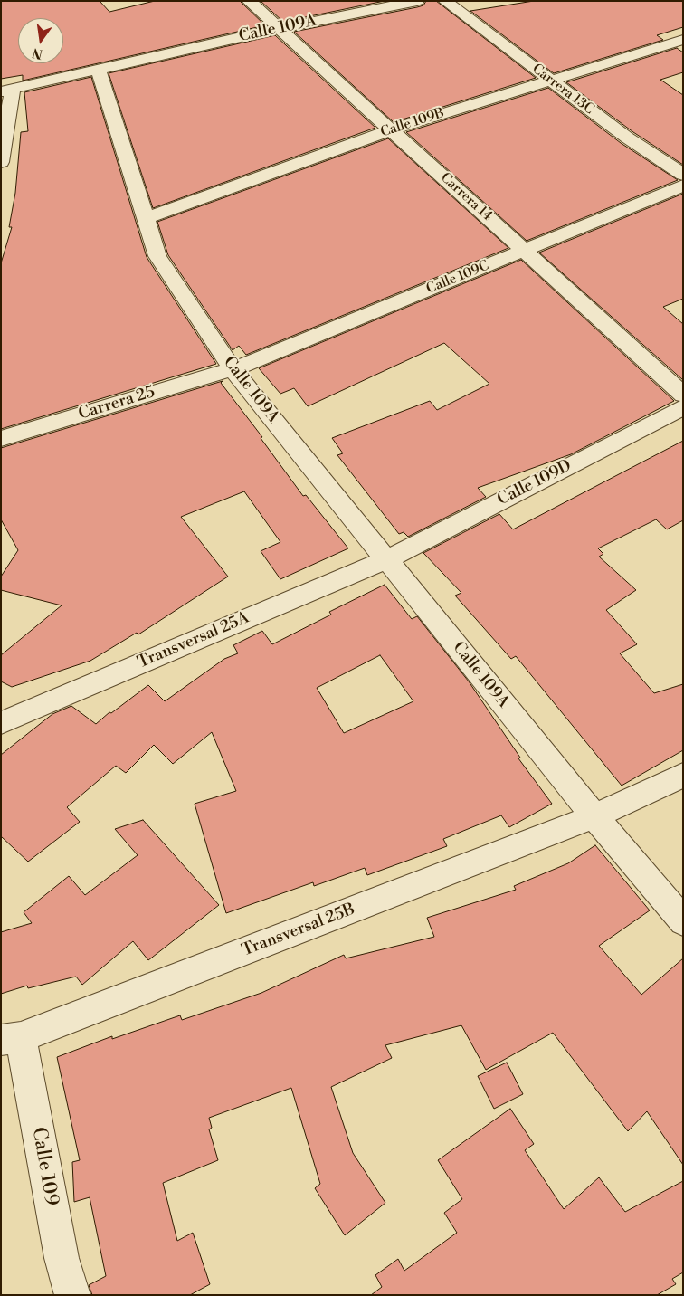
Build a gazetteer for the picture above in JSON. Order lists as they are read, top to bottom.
{
  "streets": {
    "street": [
      "Calle 109A",
      "Carrera 13C",
      "Calle 109B",
      "Carrera 14",
      "Calle 109C",
      "Carrera 25",
      "Calle 109D",
      "Transversal 25A",
      "Transversal 25B",
      "Calle 109"
    ]
  },
  "crossings": [
    ["Calle 109A", "Calle 109B"],
    ["Calle 109A", "Carrera 14"],
    ["Calle 109A", "Calle 109C"],
    ["Calle 109A", "Carrera 25"],
    ["Calle 109A", "Calle 109D"],
    ["Calle 109A", "Transversal 25A"],
    ["Calle 109A", "Transversal 25B"],
    ["Carrera 13C", "Calle 109B"],
    ["Calle 109B", "Carrera 14"],
    ["Carrera 14", "Calle 109C"],
    ["Calle 109C", "Carrera 25"],
    ["Calle 109D", "Transversal 25A"],
    ["Transversal 25B", "Calle 109"]
  ],
  "north": "bottom"
}
